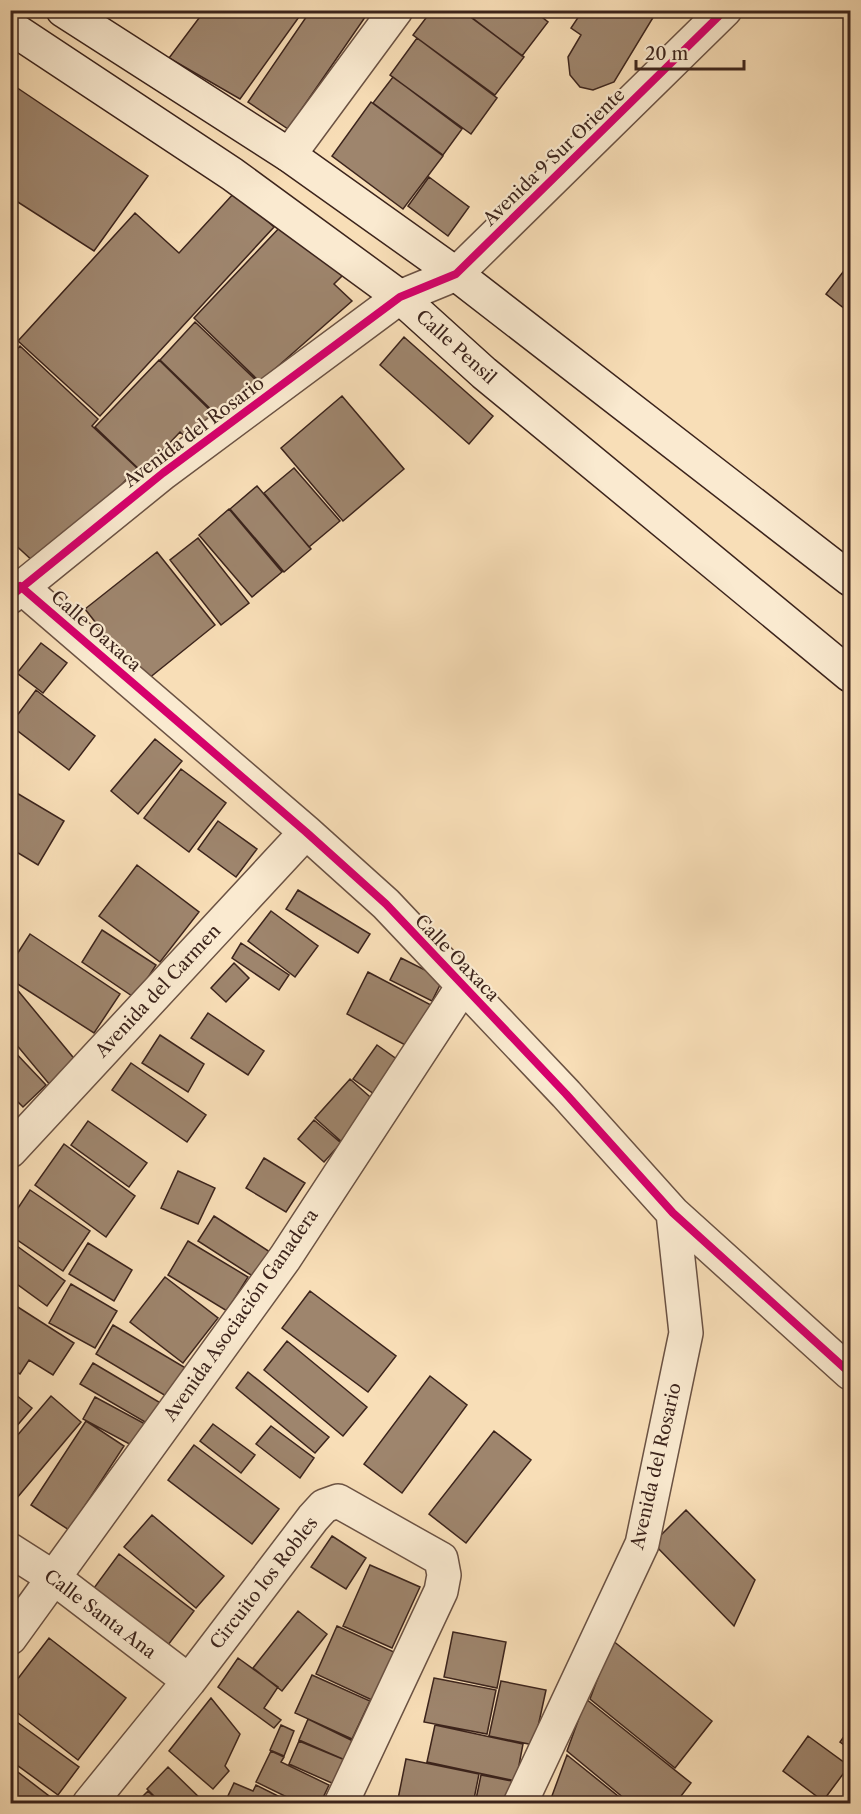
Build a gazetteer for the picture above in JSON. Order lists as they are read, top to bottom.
{
  "streets": {
    "street": [
      "Avenida 9 Sur Oriente",
      "Calle Pensil",
      "Avenida del Rosario",
      "Calle Oaxaca",
      "Avenida del Carmen",
      "Avenida Asociación Ganadera",
      "Circuito los Robles",
      "Calle Santa Ana"
    ]
  },
  "crossings": [
    ["Avenida 9 Sur Oriente", "Avenida del Rosario"],
    ["Calle Pensil", "Avenida del Rosario"],
    ["Avenida del Rosario", "Calle Oaxaca"],
    ["Calle Oaxaca", "Avenida del Carmen"],
    ["Calle Oaxaca", "Avenida Asociación Ganadera"],
    ["Avenida Asociación Ganadera", "Calle Santa Ana"],
    ["Circuito los Robles", "Calle Santa Ana"]
  ],
  "scale_bar": "20 m"
}
